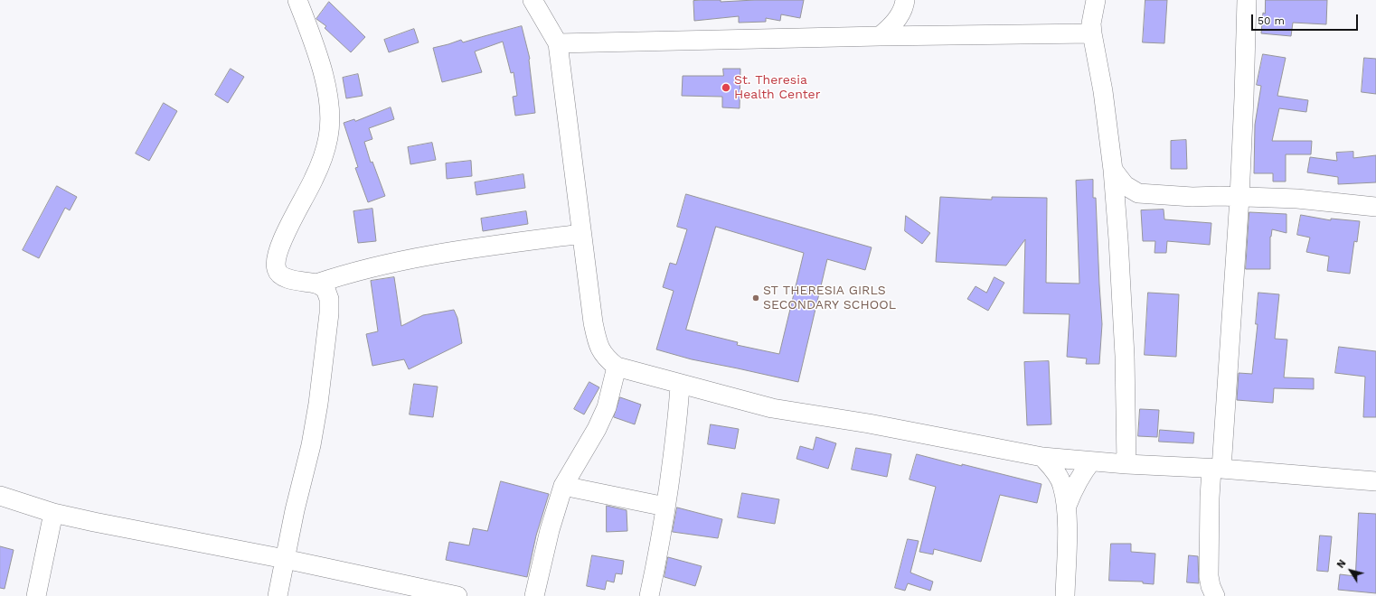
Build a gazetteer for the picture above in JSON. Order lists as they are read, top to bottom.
{
  "places": ["St. Theresia Health Center", "ST THERESIA GIRLS SECONDARY SCHOOL"],
  "scale_bar": "50 m",
  "north": "top left"
}
